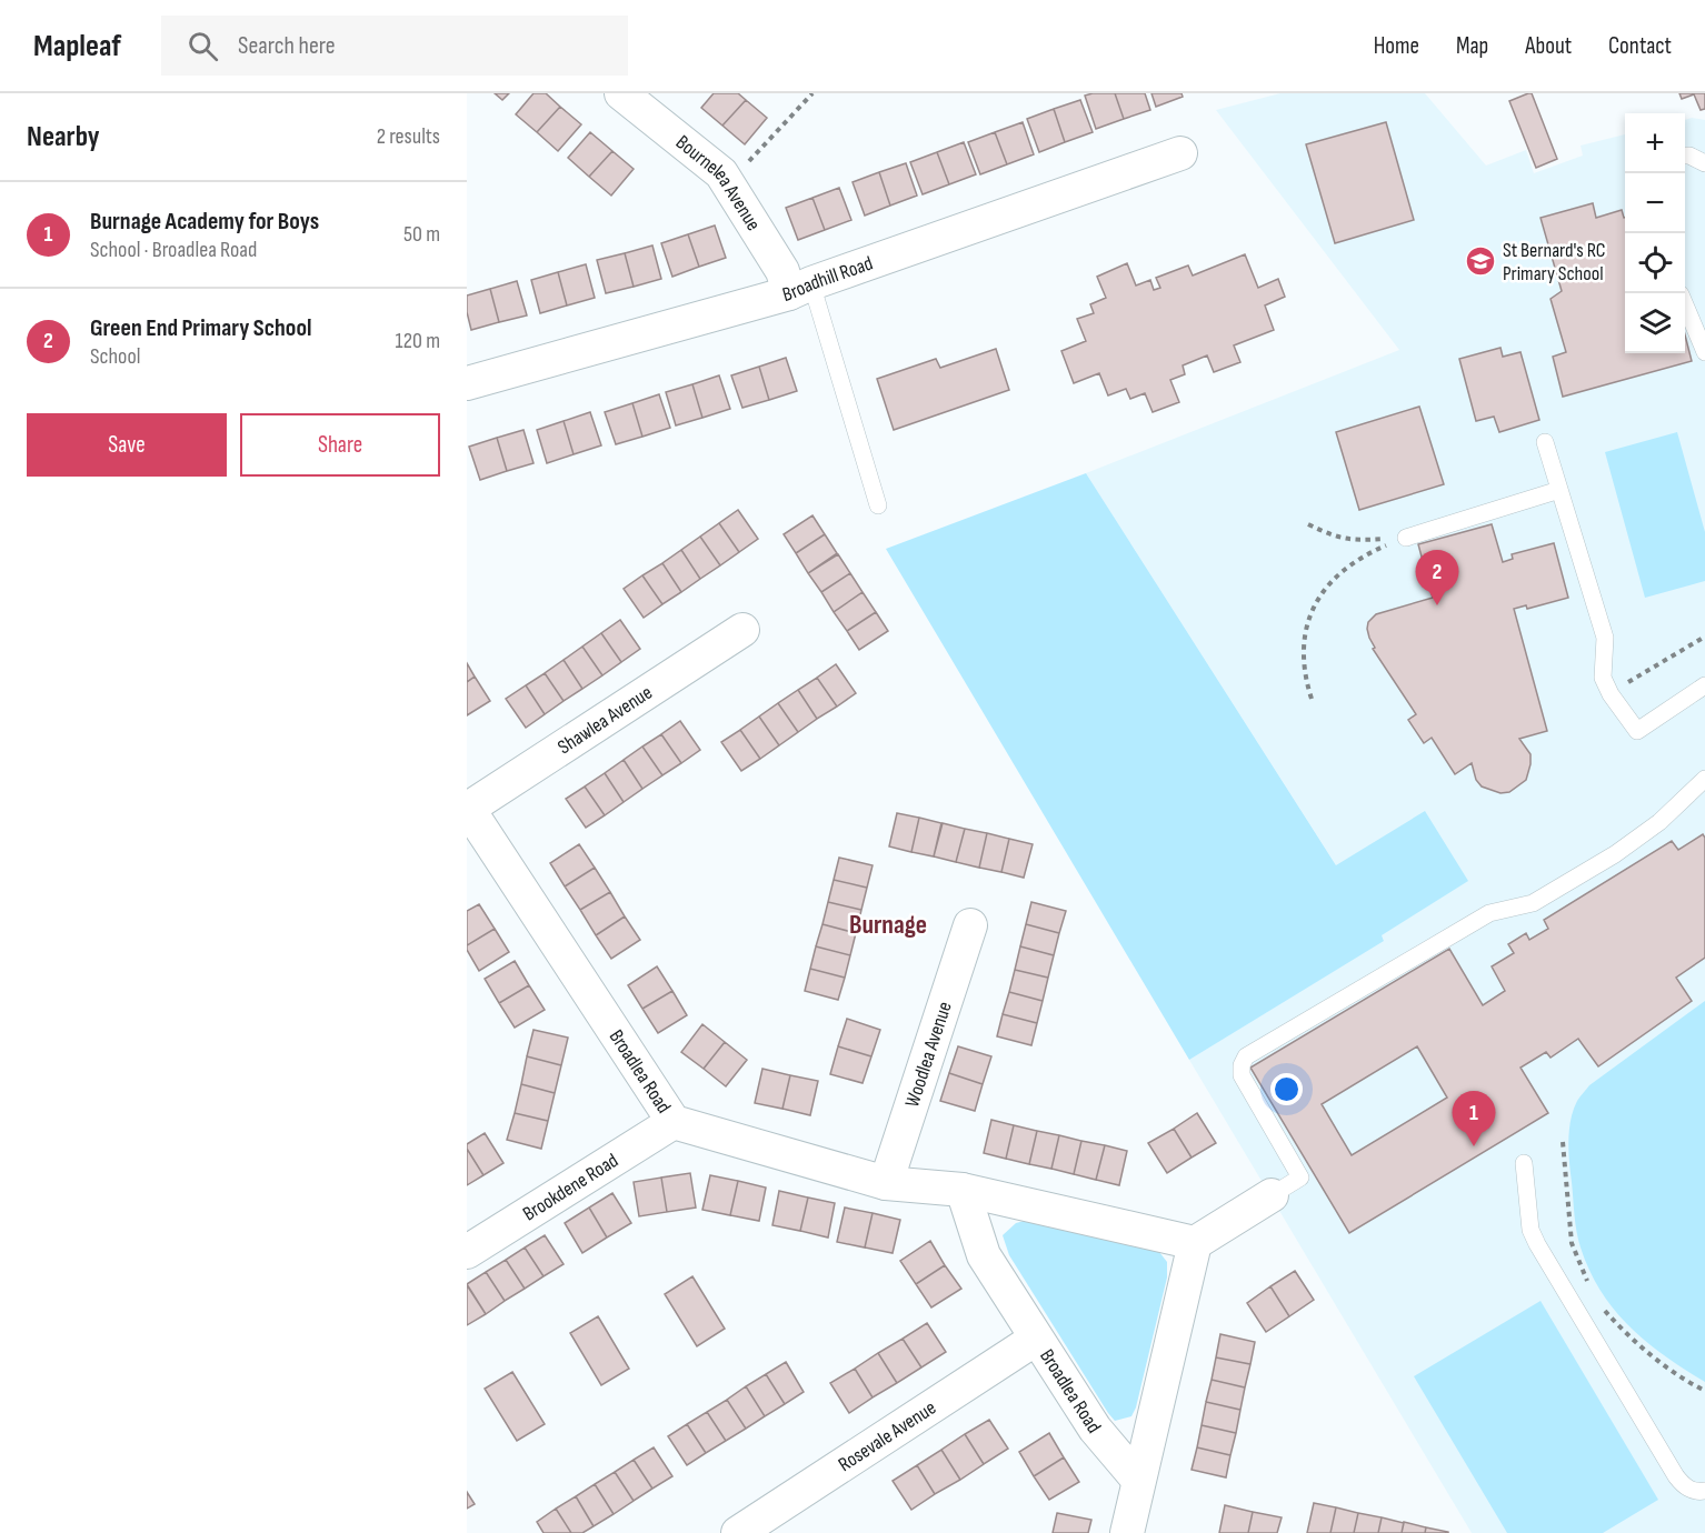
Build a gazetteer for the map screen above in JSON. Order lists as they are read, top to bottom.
{
  "streets": {
    "street": [
      "Bournelea Avenue",
      "Broadhill Road",
      "Shawlea Avenue",
      "Woodlea Avenue",
      "Broadlea Road",
      "Brookdene Road",
      "Rosevale Avenue"
    ]
  },
  "crossings": [
    ["Bournelea Avenue", "Broadhill Road"],
    ["Shawlea Avenue", "Broadlea Road"],
    ["Woodlea Avenue", "Broadlea Road"],
    ["Broadlea Road", "Brookdene Road"],
    ["Broadlea Road", "Rosevale Avenue"]
  ],
  "districts": ["Burnage"],
  "places": {
    "school or university": ["St Bernard's RC Primary School"]
  },
  "page": {
    "header": "Mapleaf",
    "search": "Search here",
    "nav": [
      "Home",
      "Map",
      "About",
      "Contact"
    ],
    "heading": ["Nearby", "2 results"],
    "map_buttons": ["+", "−"],
    "list": [
      {
        "mark": "1",
        "name": "Burnage Academy for Boys",
        "note": "School · Broadlea Road",
        "value": "50 m"
      },
      {
        "mark": "2",
        "name": "Green End Primary School",
        "note": "School",
        "value": "120 m"
      }
    ],
    "buttons": ["Save", "Share"],
    "pins": ["2", "1"]
  }
}
